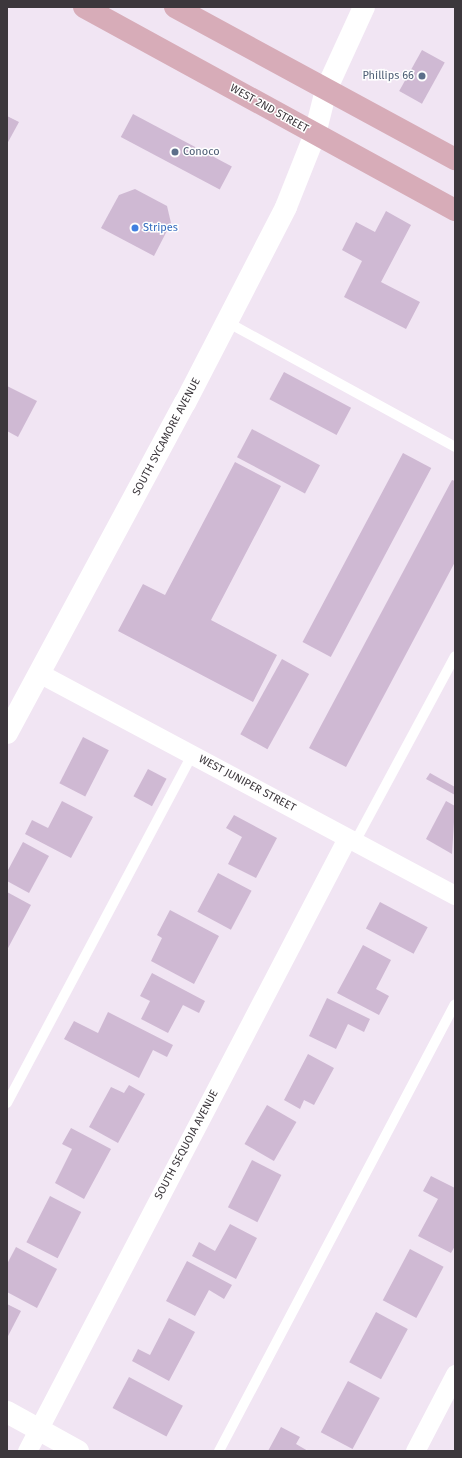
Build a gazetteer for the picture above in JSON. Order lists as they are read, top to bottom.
{
  "streets": {
    "main road": ["WEST 2ND STREET"],
    "street": ["SOUTH SYCAMORE AVENUE", "WEST JUNIPER STREET", "SOUTH SEQUOIA AVENUE"]
  },
  "crossings": [
    ["WEST 2ND STREET", "SOUTH SYCAMORE AVENUE"],
    ["SOUTH SYCAMORE AVENUE", "WEST JUNIPER STREET"],
    ["WEST JUNIPER STREET", "SOUTH SEQUOIA AVENUE"]
  ],
  "places": ["Phillips 66", "Conoco", "Stripes"]
}
